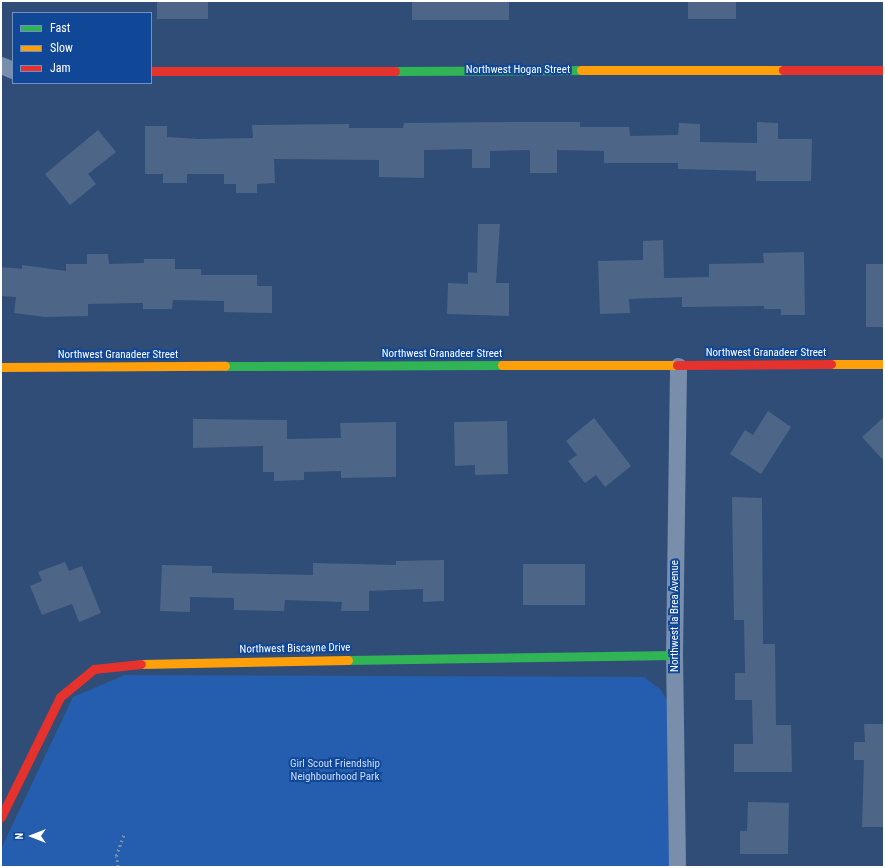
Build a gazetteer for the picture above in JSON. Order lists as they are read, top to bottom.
{
  "streets": {
    "street": [
      "Northwest Hogan Street",
      "Northwest Granadeer Street",
      "Northwest la Brea Avenue",
      "Northwest Biscayne Drive"
    ]
  },
  "crossings": [
    ["Northwest Granadeer Street", "Northwest la Brea Avenue"],
    ["Northwest la Brea Avenue", "Northwest Biscayne Drive"]
  ],
  "parks": ["Girl Scout Friendship Neighbourhood Park"],
  "legend": ["Fast", "Slow", "Jam"],
  "north": "left"
}
